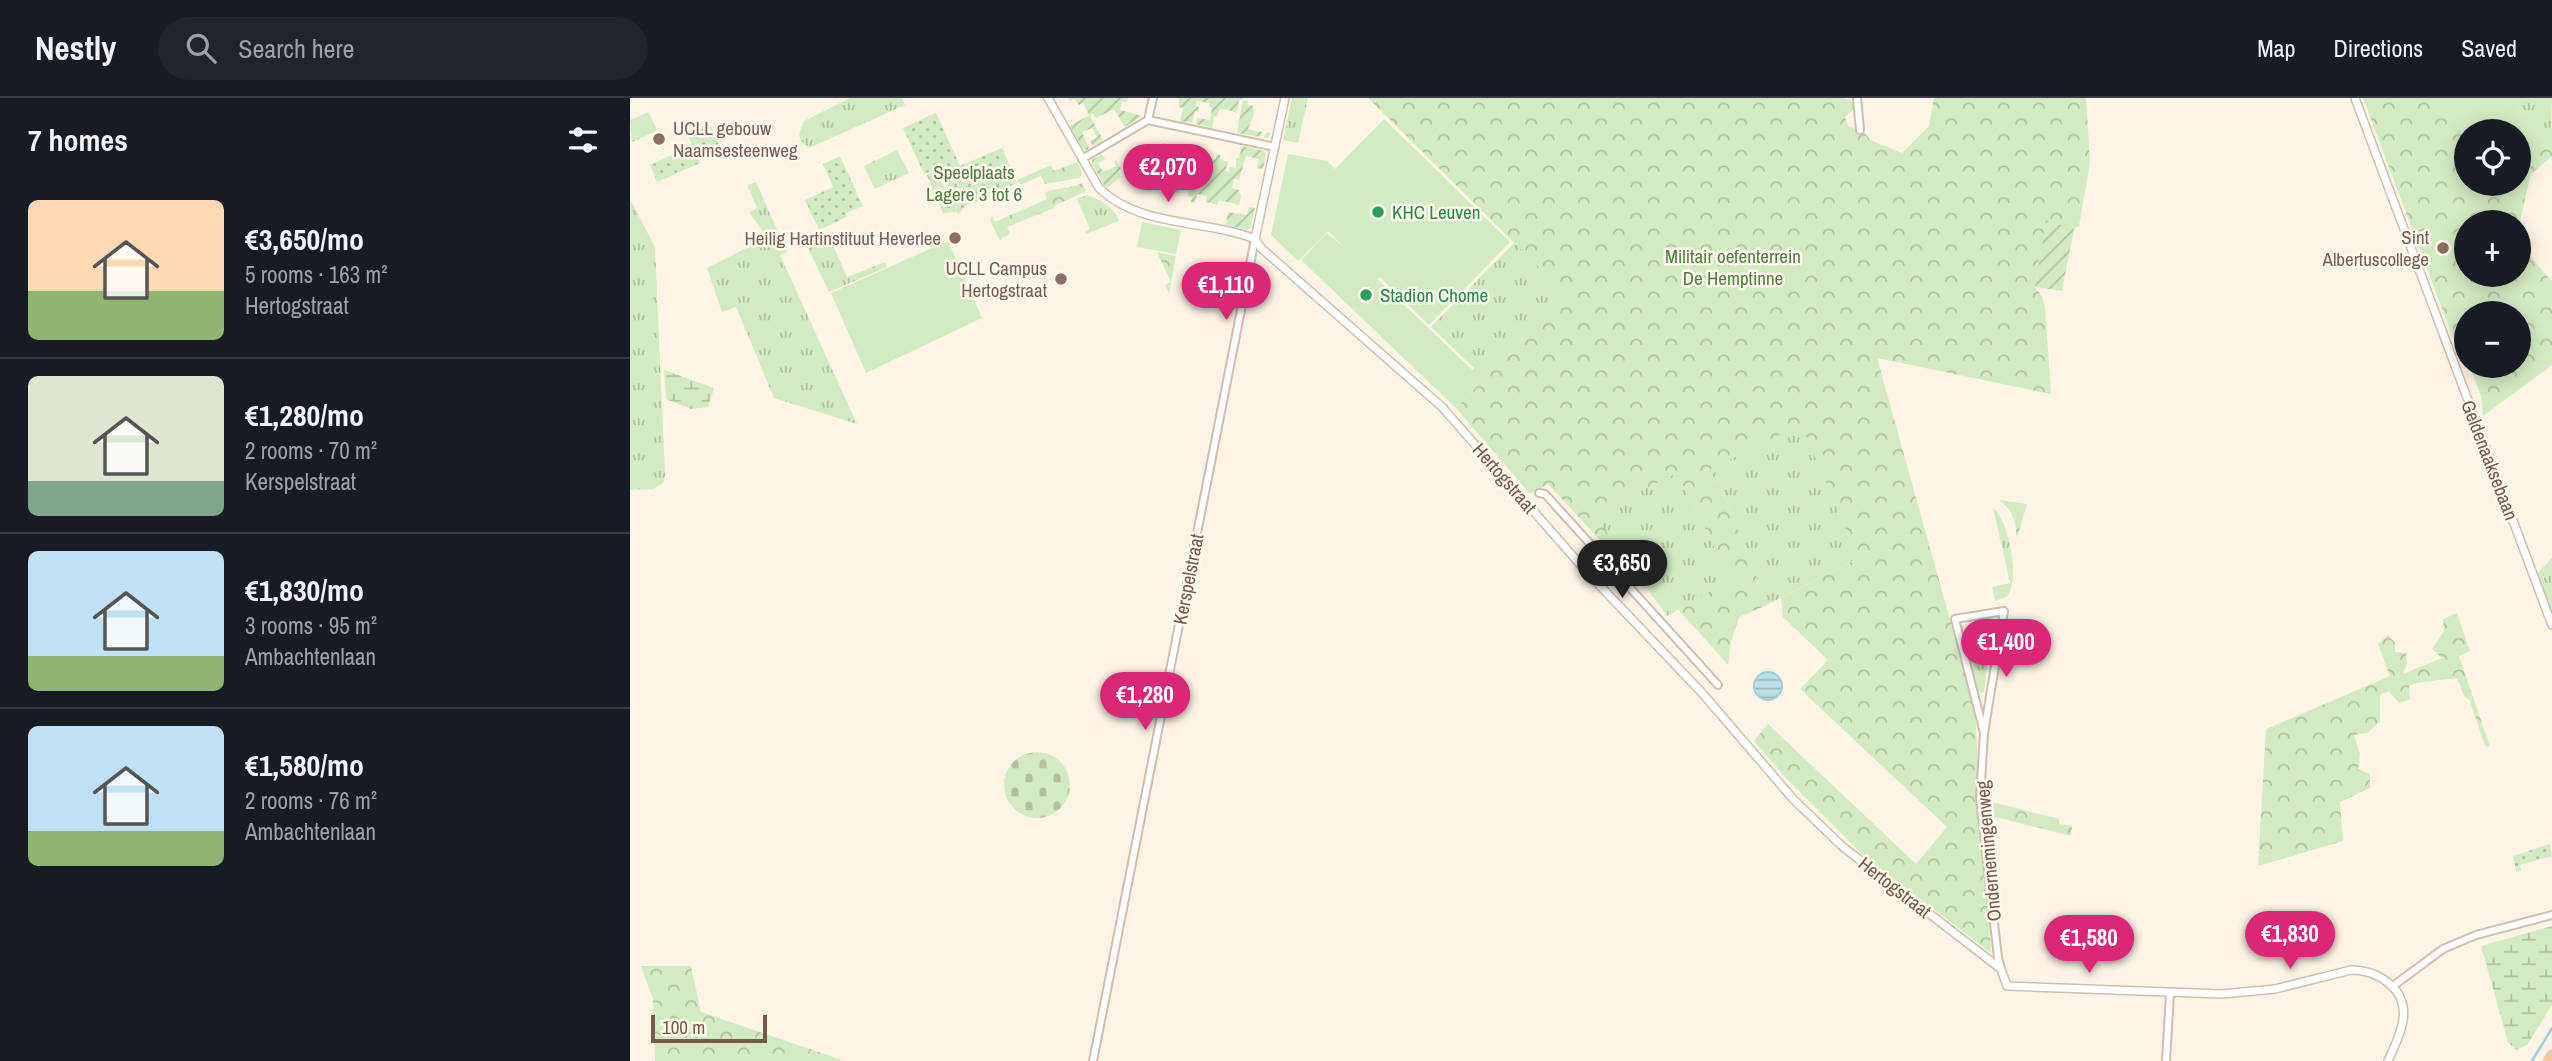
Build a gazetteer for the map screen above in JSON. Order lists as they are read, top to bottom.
{
  "streets": {
    "street": [
      "Geldenaaksebaan",
      "Hertogstraat",
      "Kerspelstraat",
      "Ondernemingenweg"
    ]
  },
  "crossings": [
    ["Hertogstraat", "Kerspelstraat"],
    ["Hertogstraat", "Ondernemingenweg"]
  ],
  "parks": ["Speelplaats Lagere 3 tot 6", "Militair oefenterrein De Hemptinne"],
  "places": [
    "UCLL gebouw Naamsesteenweg",
    "KHC Leuven",
    "Heilig Hartinstituut Heverlee",
    "Sint Albertuscollege",
    "UCLL Campus Hertogstraat",
    "Stadion Chome"
  ],
  "scale_bar": "100 m",
  "page": {
    "header": "Nestly",
    "search": "Search here",
    "nav": ["Map", "Directions", "Saved"],
    "heading": "7 homes",
    "map_buttons": ["+", "−"],
    "price": [
      "€2,070",
      "€1,110",
      "€3,650",
      "€1,400",
      "€1,280",
      "€1,830",
      "€1,580"
    ],
    "list": [
      {
        "name": "€3,650/mo",
        "note": "5 rooms · 163 m² · Hertogstraat"
      },
      {
        "name": "€1,280/mo",
        "note": "2 rooms · 70 m² · Kerspelstraat"
      },
      {
        "name": "€1,830/mo",
        "note": "3 rooms · 95 m² · Ambachtenlaan"
      },
      {
        "name": "€1,580/mo",
        "note": "2 rooms · 76 m² · Ambachtenlaan"
      }
    ],
    "scale": "100 m"
  }
}
